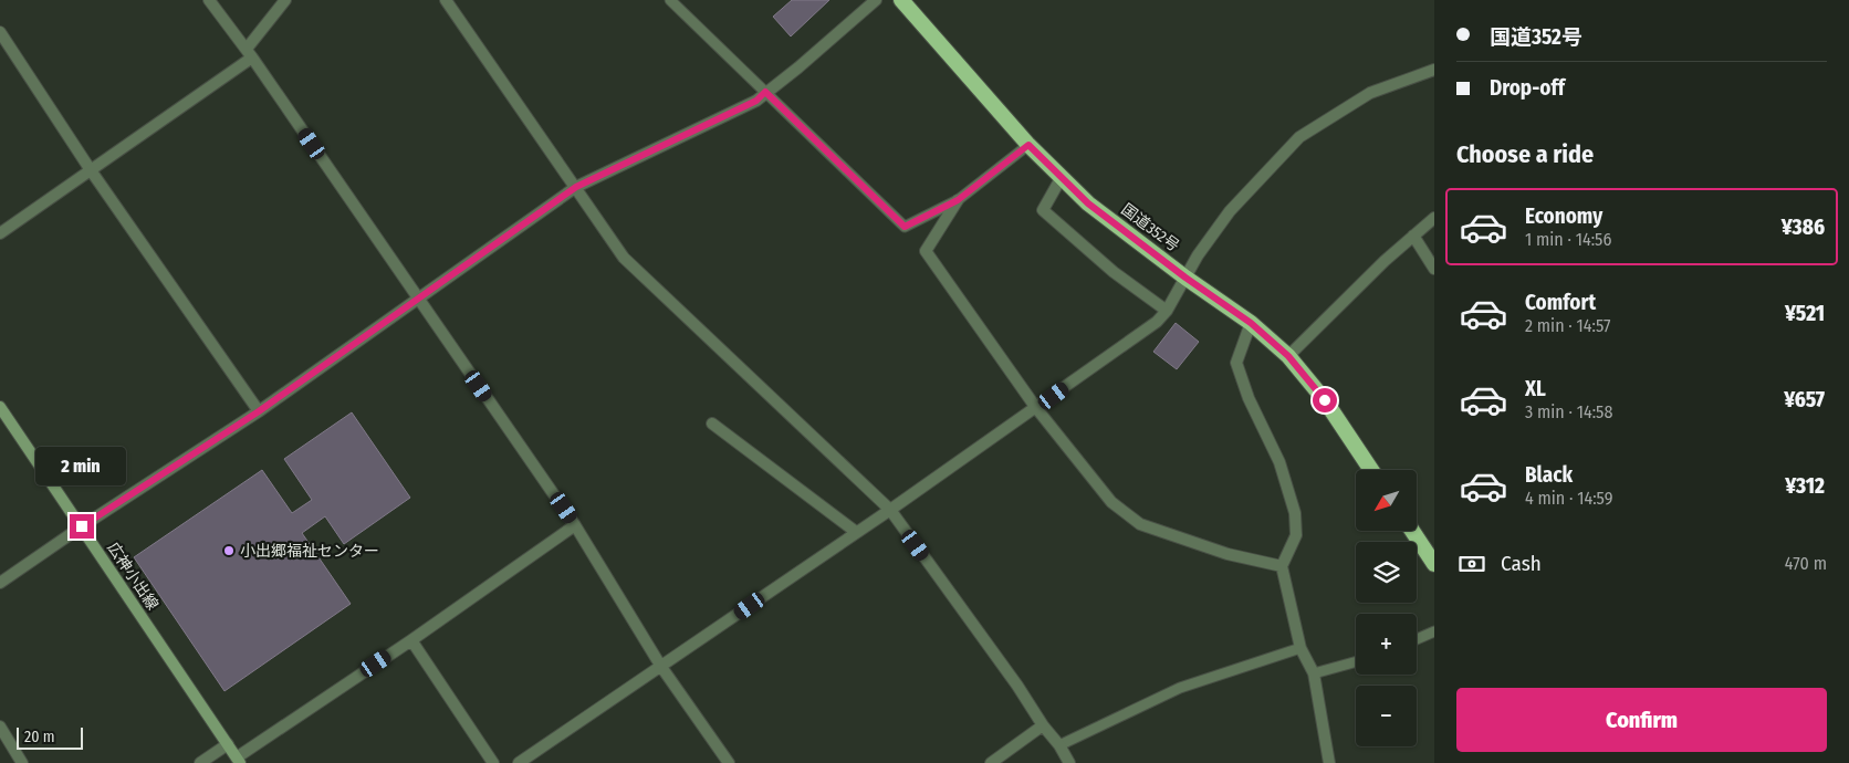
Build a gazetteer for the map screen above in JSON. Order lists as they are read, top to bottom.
{
  "streets": {
    "highway": ["国道352号"],
    "main road": ["広神小出線"]
  },
  "places": ["小出郷福祉センター"],
  "scale_bar": "20 m",
  "north": "bottom left",
  "page": {
    "banner": ["国道352号", "Drop-off"],
    "heading": "Choose a ride",
    "list": [
      {
        "name": "Economy",
        "note": "1 min · 14:56",
        "value": "¥386"
      },
      {
        "name": "Comfort",
        "note": "2 min · 14:57",
        "value": "¥521"
      },
      {
        "name": "XL",
        "note": "3 min · 14:58",
        "value": "¥657"
      },
      {
        "name": "Black",
        "note": "4 min · 14:59",
        "value": "¥312"
      }
    ],
    "bubble": "2 min",
    "map_buttons": ["+", "−"],
    "pay": ["Cash", "470 m"],
    "buttons": "Confirm",
    "scale": "20 m"
  }
}
